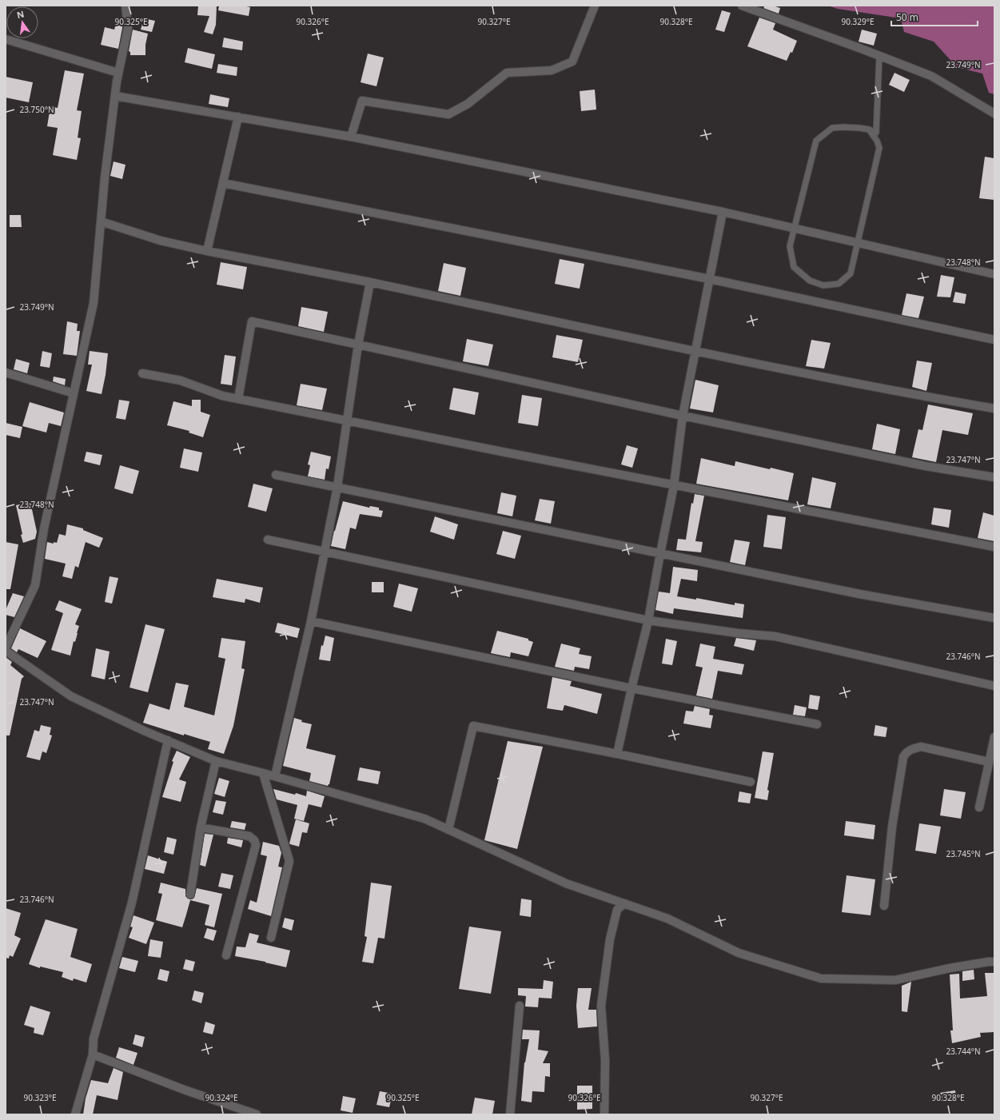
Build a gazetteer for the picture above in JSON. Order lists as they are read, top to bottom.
{
  "scale_bar": "50 m",
  "north": "top",
  "coordinates": [
    "90.328°E",
    "90.325°E",
    "90.326°E",
    "90.327°E",
    "90.329°E",
    "23.749°N",
    "23.750°N",
    "23.748°N",
    "23.747°N",
    "23.746°N",
    "23.745°N",
    "23.744°N",
    "90.323°E",
    "90.324°E"
  ]
}
